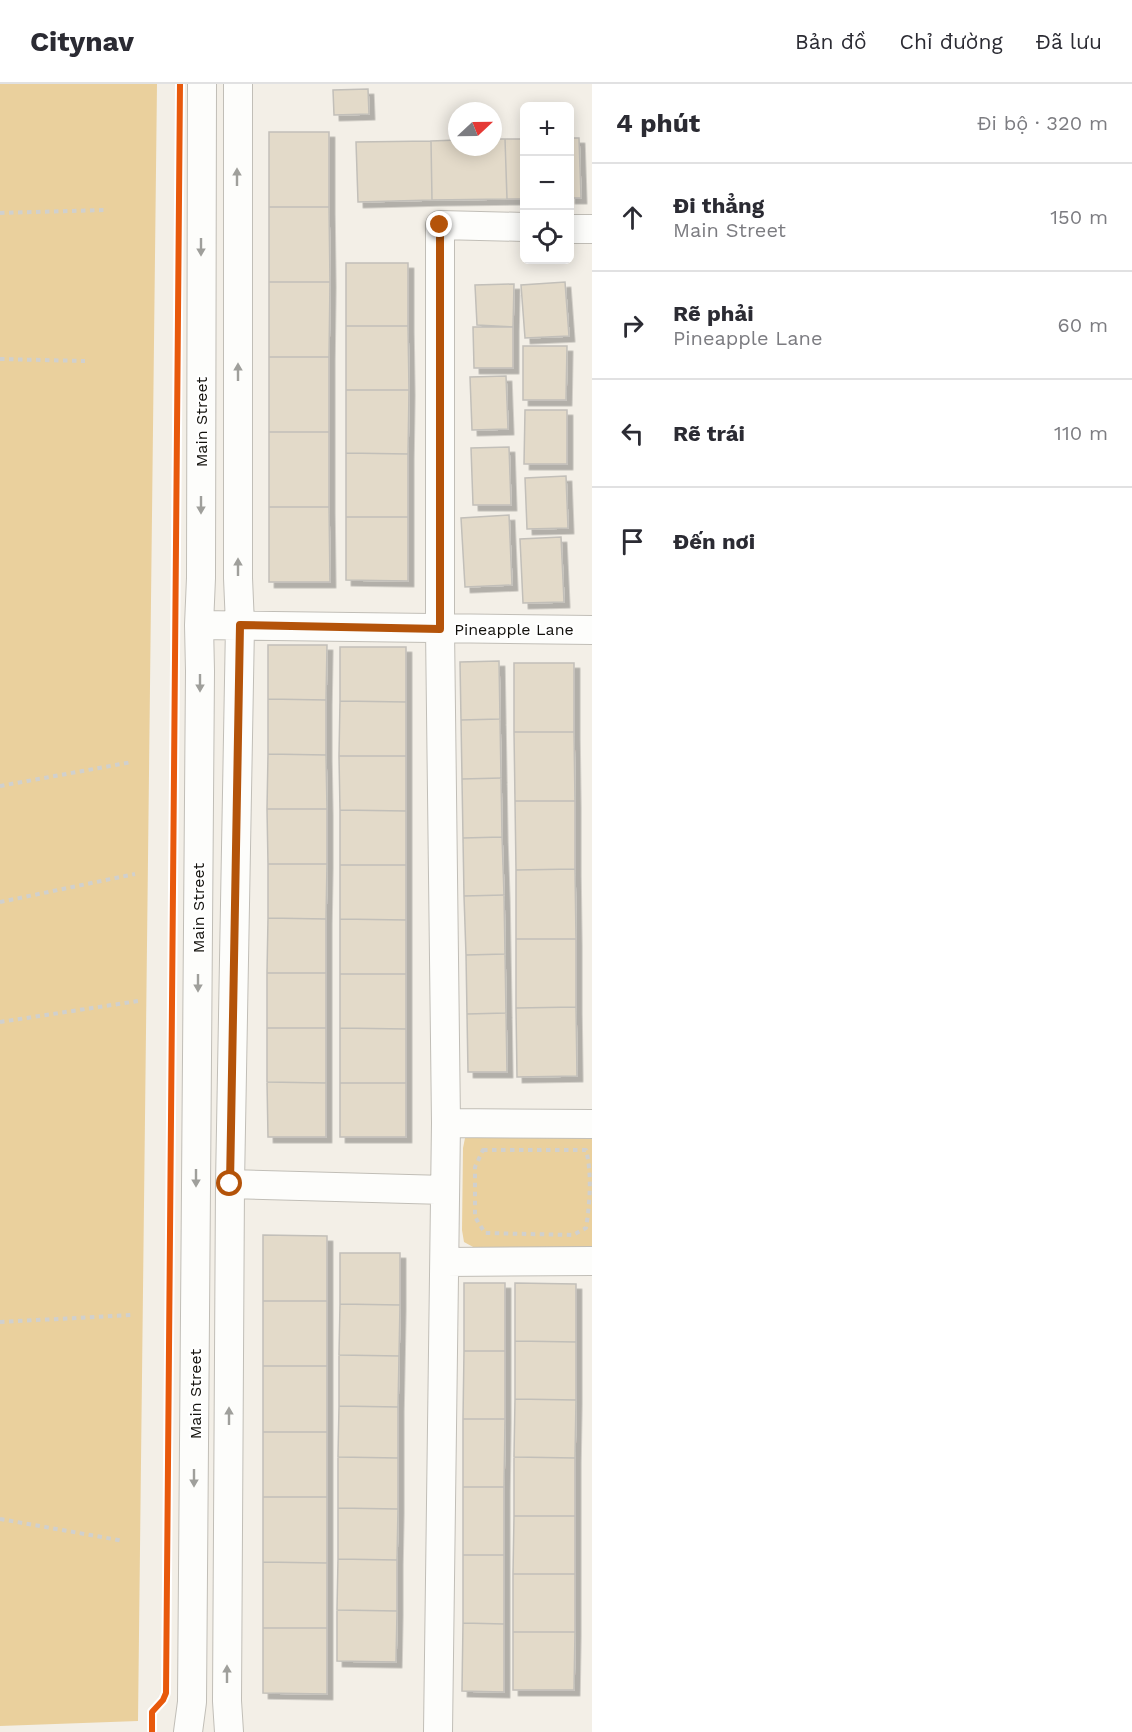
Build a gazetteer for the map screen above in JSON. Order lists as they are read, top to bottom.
{
  "streets": {
    "street": ["Main Street", "Pineapple Lane"]
  },
  "crossings": [
    ["Main Street", "Pineapple Lane"]
  ],
  "north": "right",
  "page": {
    "header": "Citynav",
    "nav": ["Bản đồ", "Chỉ đường", "Đã lưu"],
    "heading": ["4 phút", "Đi bộ · 320 m"],
    "map_buttons": ["+", "−"],
    "list": [
      ["Đi thẳng", "Main Street", "150 m"],
      ["Rẽ phải", "Pineapple Lane", "60 m"],
      ["Rẽ trái", "110 m"],
      "Đến nơi"
    ]
  }
}
